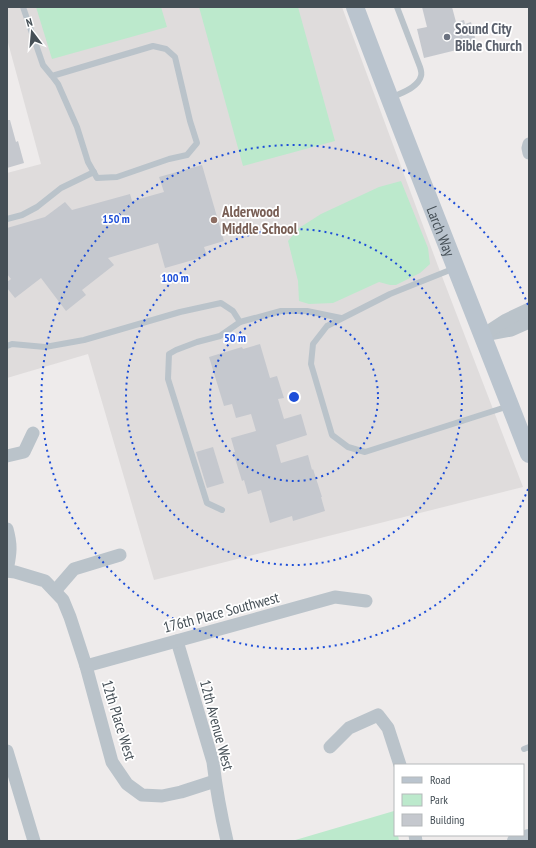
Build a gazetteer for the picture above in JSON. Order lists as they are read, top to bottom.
{
  "streets": {
    "main road": ["Larch Way"],
    "street": ["176th Place Southwest", "12th Place West", "12th Avenue West"]
  },
  "crossings": [
    ["176th Place Southwest", "12th Place West"],
    ["176th Place Southwest", "12th Avenue West"],
    ["12th Place West", "12th Avenue West"]
  ],
  "places": ["Sound City Bible Church", "Alderwood Middle School"],
  "legend": ["Road", "Park", "Building"],
  "north": "top",
  "rings": ["150 m", "100 m", "50 m"]
}
